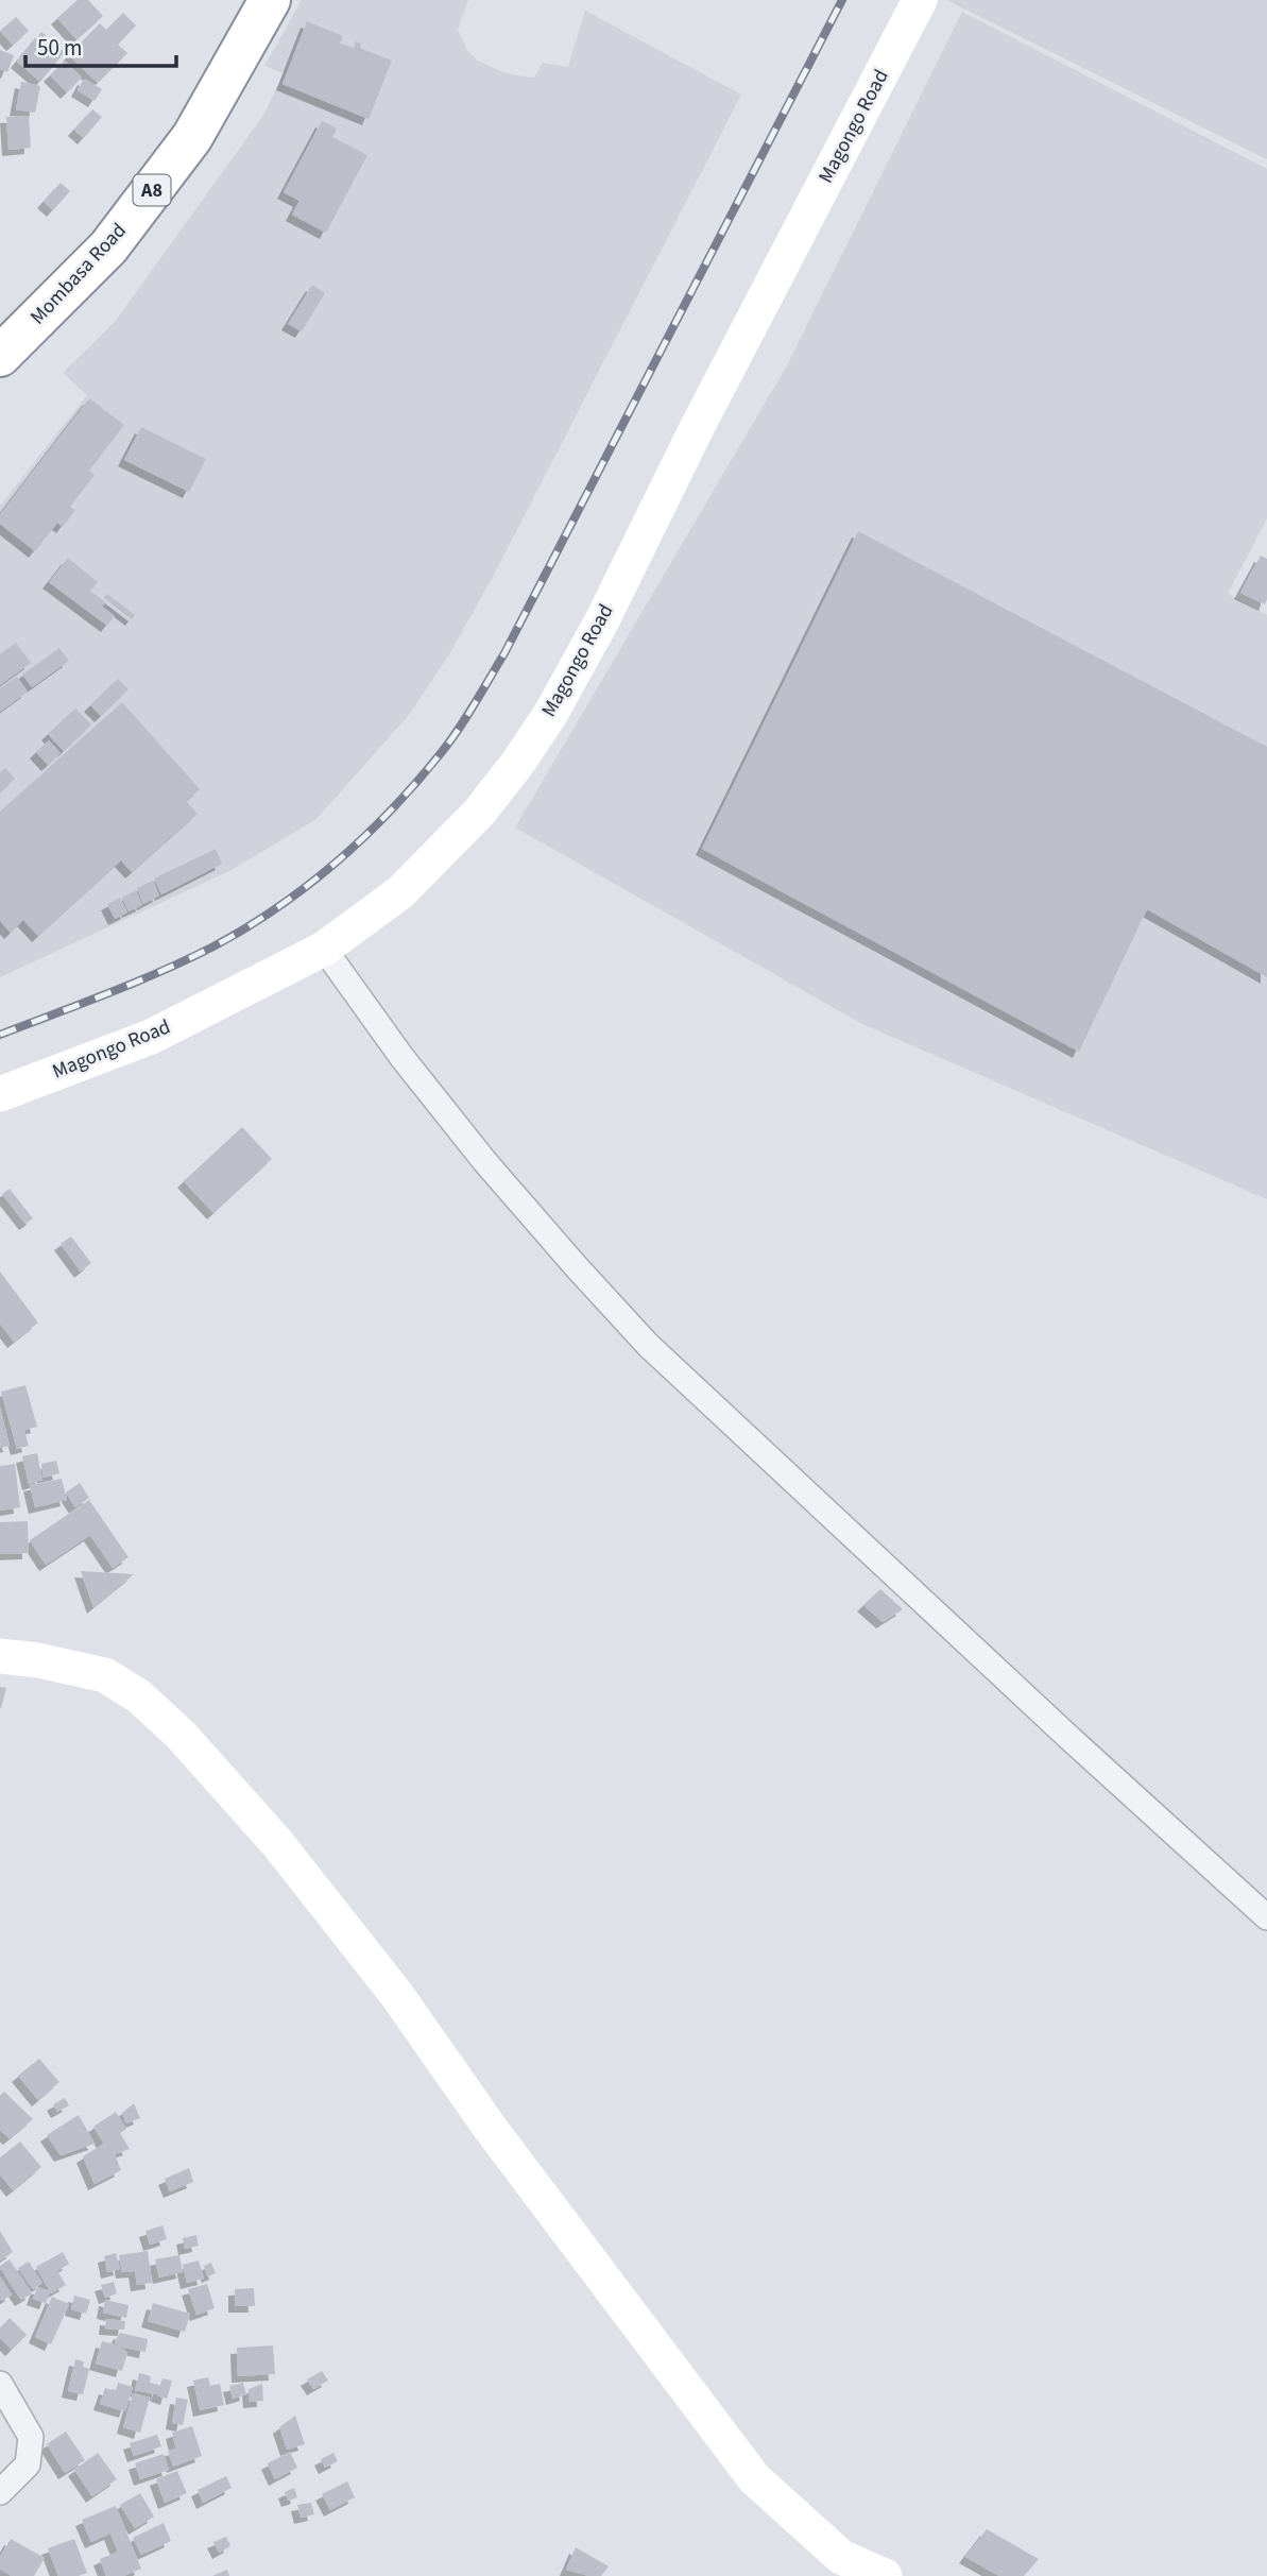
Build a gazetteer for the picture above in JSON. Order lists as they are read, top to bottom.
{
  "streets": {
    "highway": ["A8", "Mombasa Road"],
    "street": ["Magongo Road"]
  },
  "scale_bar": "50 m"
}
